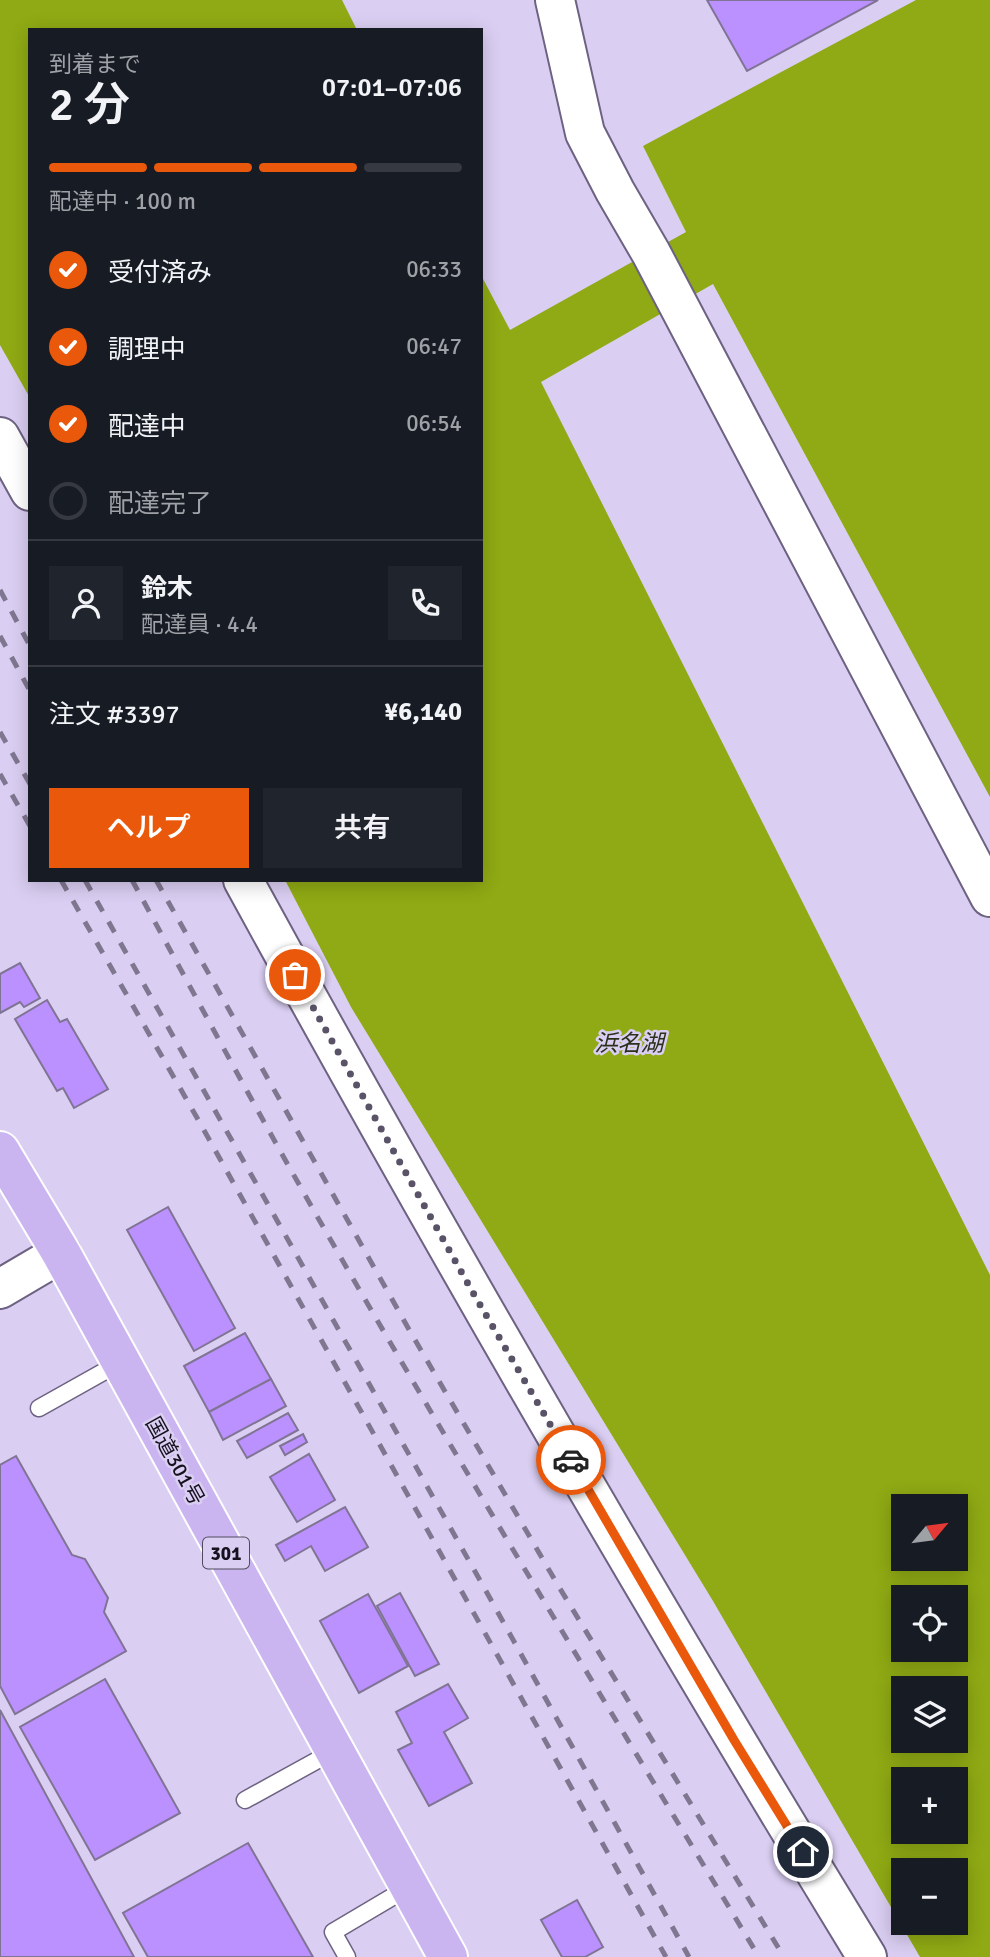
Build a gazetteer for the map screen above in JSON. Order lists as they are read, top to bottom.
{
  "streets": {
    "highway": ["国道301号", "301"]
  },
  "water": ["浜名湖"],
  "north": "top right",
  "page": {
    "heading": ["2 分", "到着まで", "07:01–07:06"],
    "panel": [
      "鈴木",
      "配達員 · 4.4",
      "注文 #3397",
      "¥6,140"
    ],
    "bar": "配達中 · 100 m",
    "list": [
      ["受付済み", "06:33"],
      ["調理中", "06:47"],
      ["配達中", "06:54"],
      "配達完了"
    ],
    "buttons": ["ヘルプ", "共有"],
    "map_buttons": ["+", "−"]
  }
}
